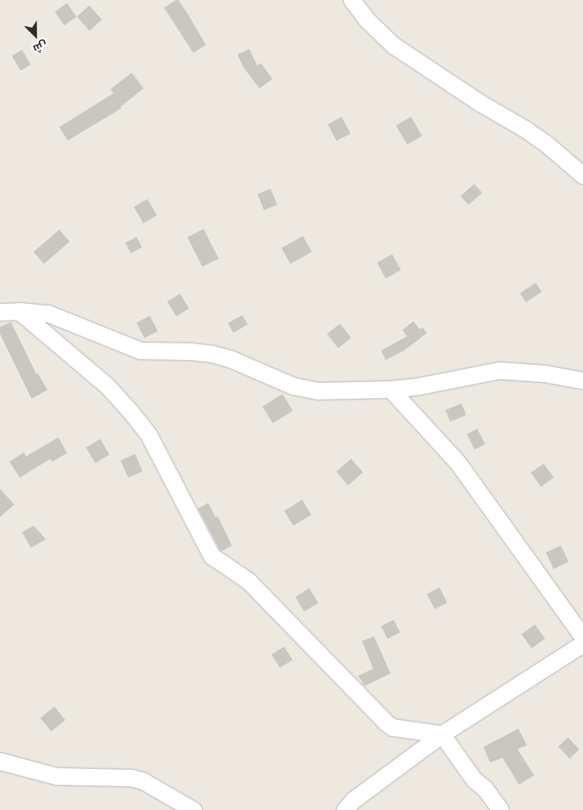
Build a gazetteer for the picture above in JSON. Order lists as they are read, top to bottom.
{
  "north": "bottom right"
}
